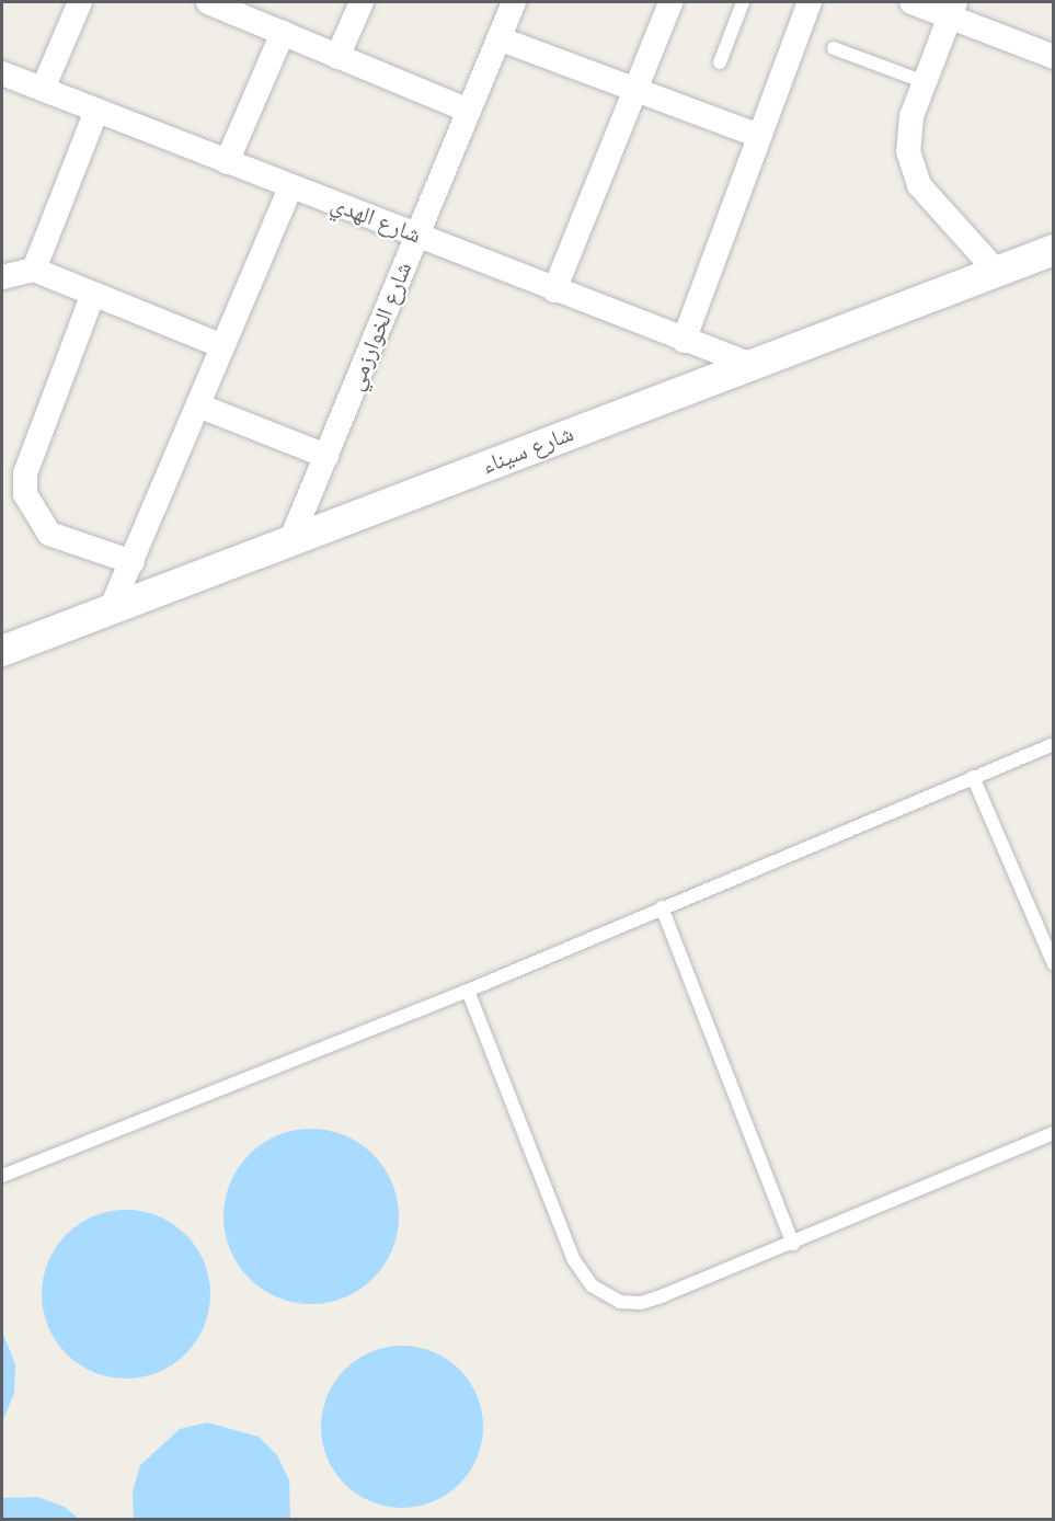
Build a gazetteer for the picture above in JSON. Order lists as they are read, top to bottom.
{
  "streets": {
    "street": ["شارع الهدي", "شارع الخوارزمي", "شارع سيناء"]
  },
  "crossings": [
    ["شارع الهدي", "شارع الخوارزمي"],
    ["شارع الهدي", "شارع سيناء"],
    ["شارع الخوارزمي", "شارع سيناء"]
  ]
}
